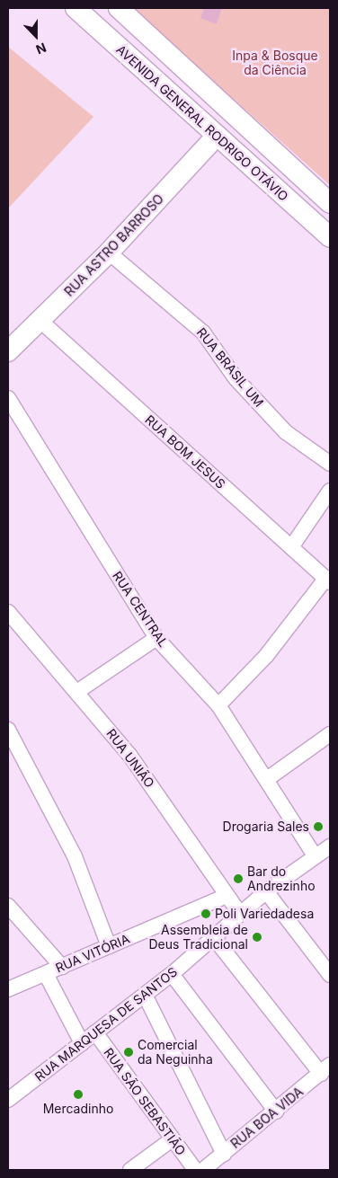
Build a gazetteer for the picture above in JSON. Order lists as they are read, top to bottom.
{
  "streets": {
    "main road": ["AVENIDA GENERAL RODRIGO OTÁVIO", "RUA ASTRO BARROSO"],
    "street": [
      "RUA BRASIL UM",
      "RUA BOM JESUS",
      "RUA CENTRAL",
      "RUA UNIÃO",
      "RUA VITÓRIA",
      "RUA MARQUESA DE SANTOS",
      "RUA SÃO SEBASTIÃO",
      "RUA BOA VIDA"
    ]
  },
  "crossings": [
    ["AVENIDA GENERAL RODRIGO OTÁVIO", "RUA ASTRO BARROSO"],
    ["RUA ASTRO BARROSO", "RUA BRASIL UM"],
    ["RUA ASTRO BARROSO", "RUA BOM JESUS"],
    ["RUA CENTRAL", "RUA MARQUESA DE SANTOS"],
    ["RUA UNIÃO", "RUA VITÓRIA"],
    ["RUA UNIÃO", "RUA MARQUESA DE SANTOS"],
    ["RUA MARQUESA DE SANTOS", "RUA SÃO SEBASTIÃO"]
  ],
  "parks": ["Inpa & Bosque da Ciência"],
  "places": [
    "Drogaria Sales",
    "Bar do Andrezinho",
    "Poli Variedadesa",
    "Assembleia de Deus Tradicional",
    "Comercial da Neguinha",
    "Mercadinho"
  ],
  "north": "bottom"
}
